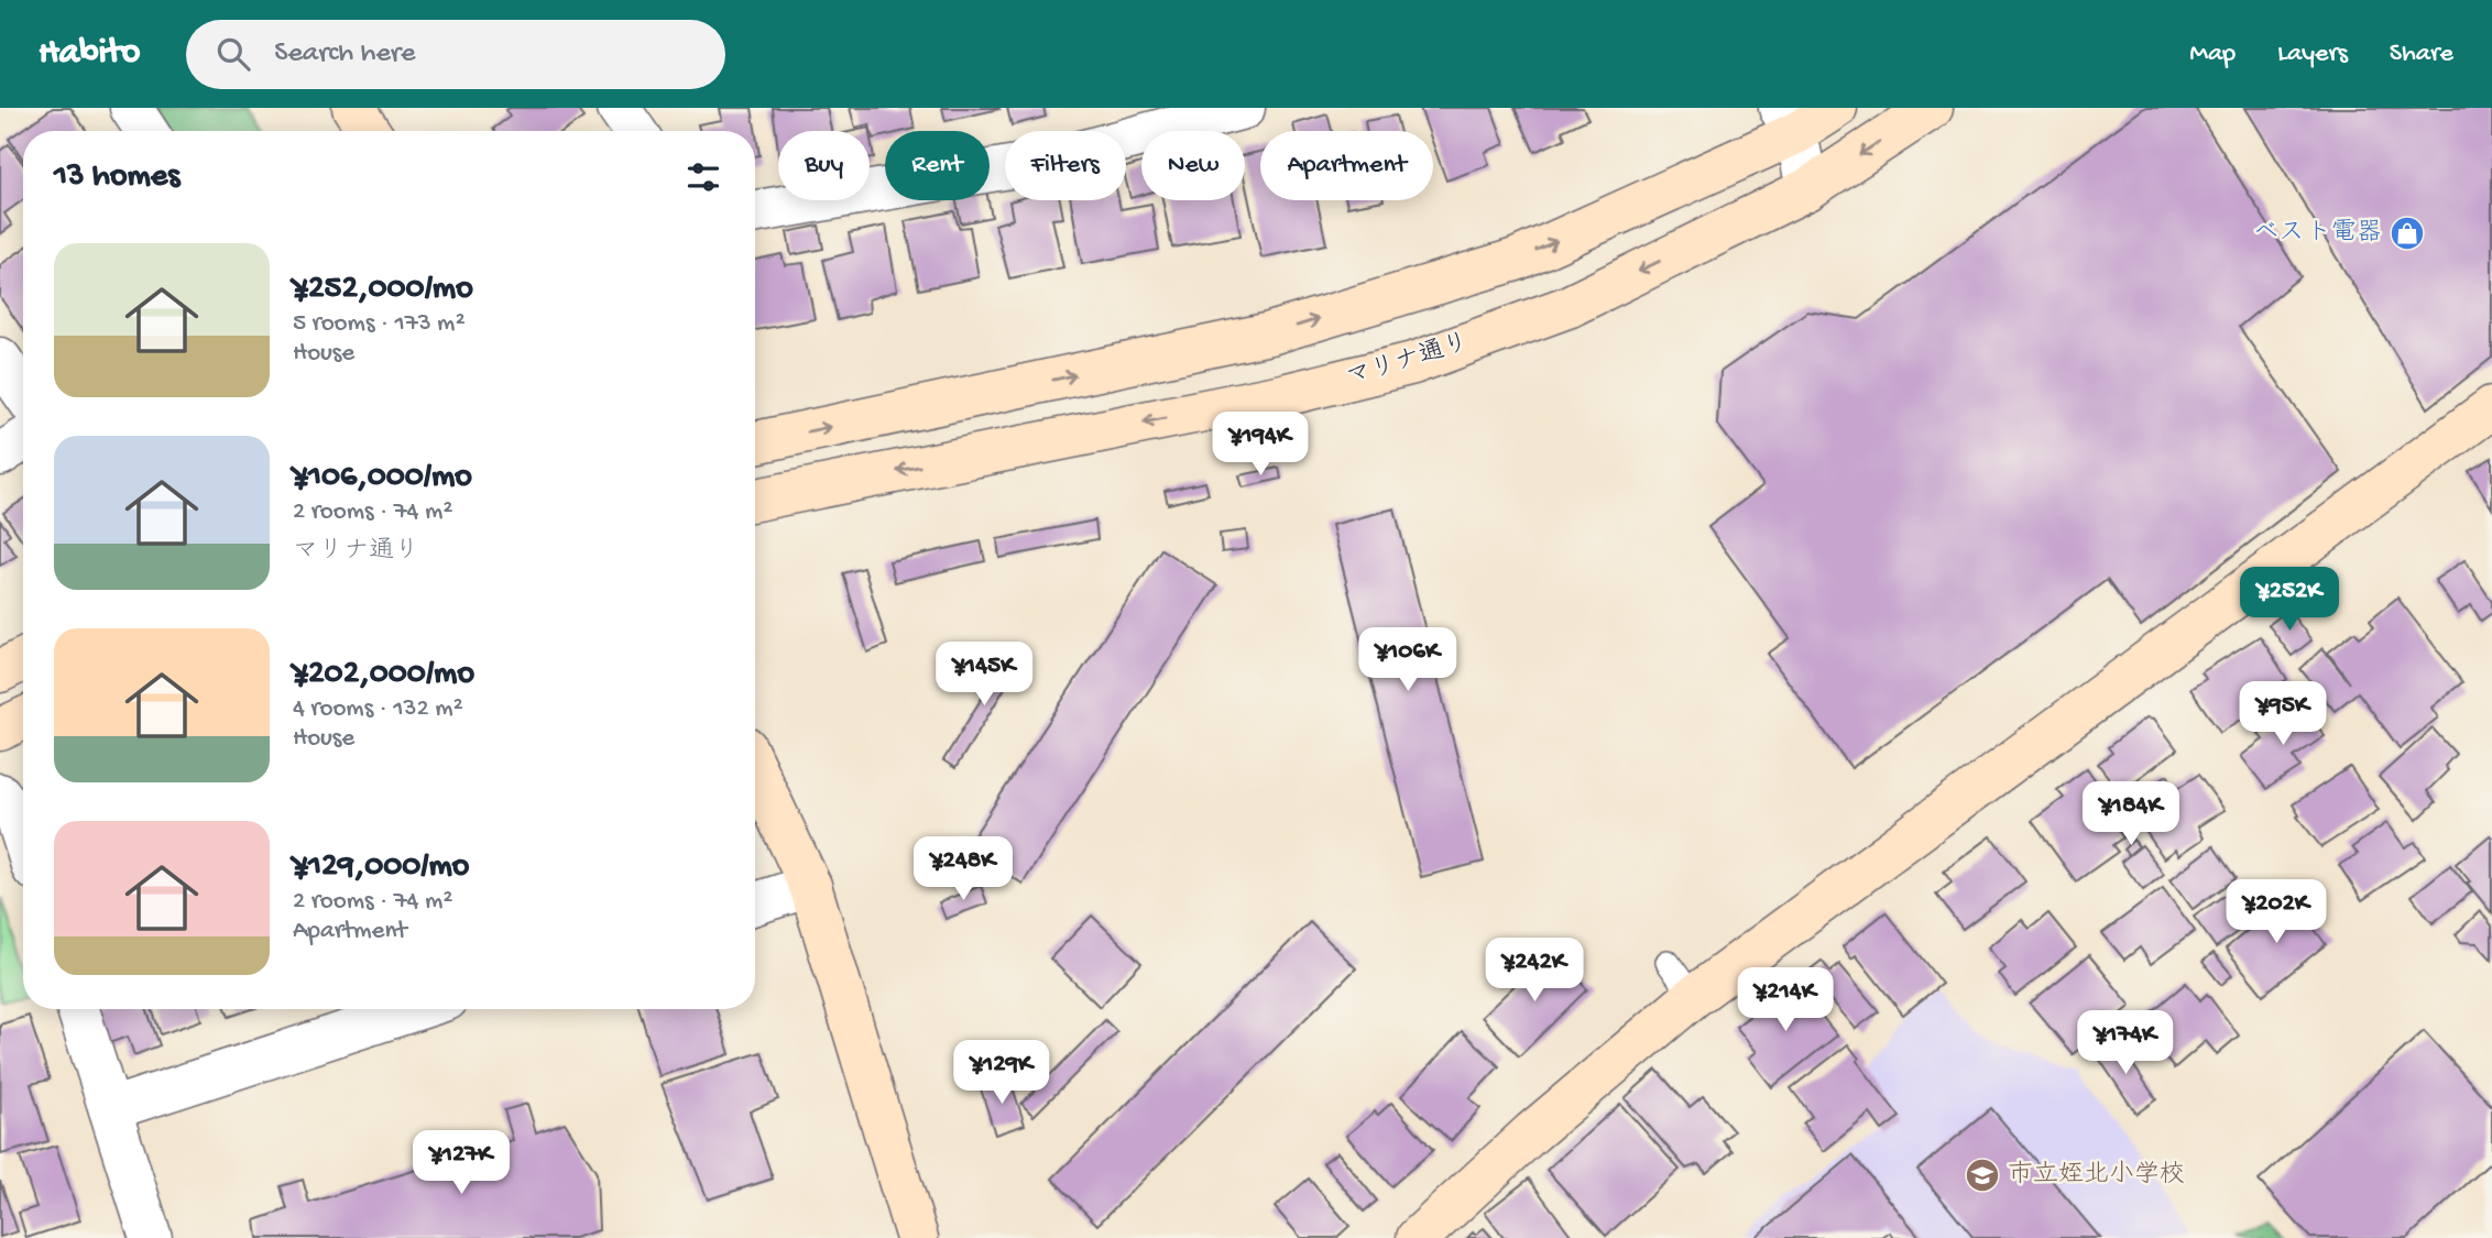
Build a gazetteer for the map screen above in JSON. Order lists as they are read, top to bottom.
{
  "streets": {
    "street": ["マリナ通り"]
  },
  "places": {
    "shop": ["ベスト電器"],
    "school or university": ["市立姪北小学校"]
  },
  "page": {
    "header": "Habito",
    "search": "Search here",
    "nav": ["Map", "Layers", "Share"],
    "chip": [
      "Buy",
      "Rent",
      "Filters",
      "New",
      "Apartment"
    ],
    "heading": "13 homes",
    "list": [
      {
        "name": "¥252,000/mo",
        "note": "5 rooms · 173 m² · House"
      },
      {
        "name": "¥106,000/mo",
        "note": "2 rooms · 74 m² · マリナ通り"
      },
      {
        "name": "¥202,000/mo",
        "note": "4 rooms · 132 m² · House"
      },
      {
        "name": "¥129,000/mo",
        "note": "2 rooms · 74 m² · Apartment"
      }
    ],
    "price": [
      "¥194K",
      "¥252K",
      "¥106K",
      "¥145K",
      "¥95K",
      "¥184K",
      "¥248K",
      "¥202K",
      "¥242K",
      "¥214K",
      "¥174K",
      "¥129K",
      "¥127K"
    ]
  }
}
